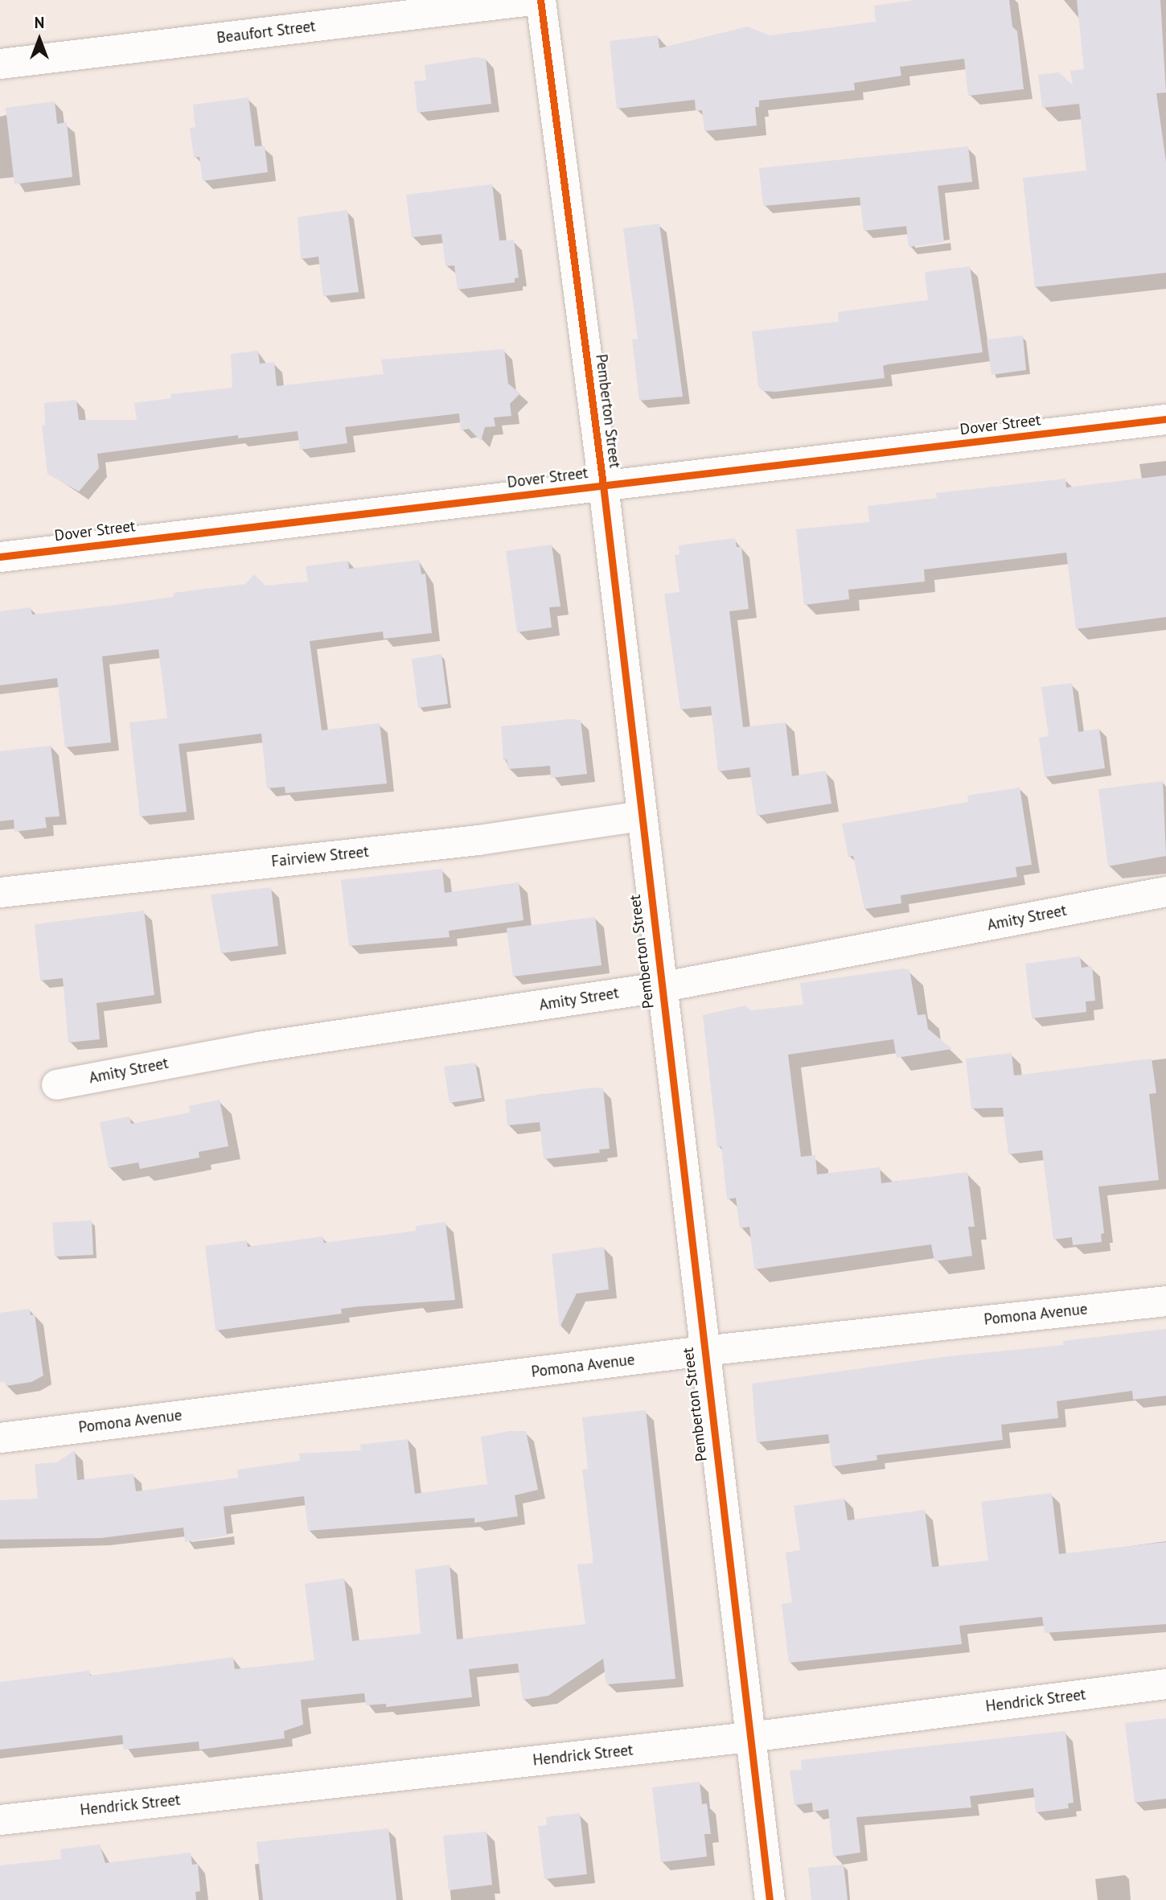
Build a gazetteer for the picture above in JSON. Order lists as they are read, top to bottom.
{
  "streets": {
    "street": [
      "Beaufort Street",
      "Pemberton Street",
      "Dover Street",
      "Fairview Street",
      "Amity Street",
      "Pomona Avenue",
      "Hendrick Street"
    ]
  },
  "crossings": [
    ["Pemberton Street", "Dover Street"],
    ["Pemberton Street", "Fairview Street"],
    ["Pemberton Street", "Amity Street"],
    ["Pemberton Street", "Pomona Avenue"],
    ["Pemberton Street", "Hendrick Street"]
  ],
  "north": "top"
}
